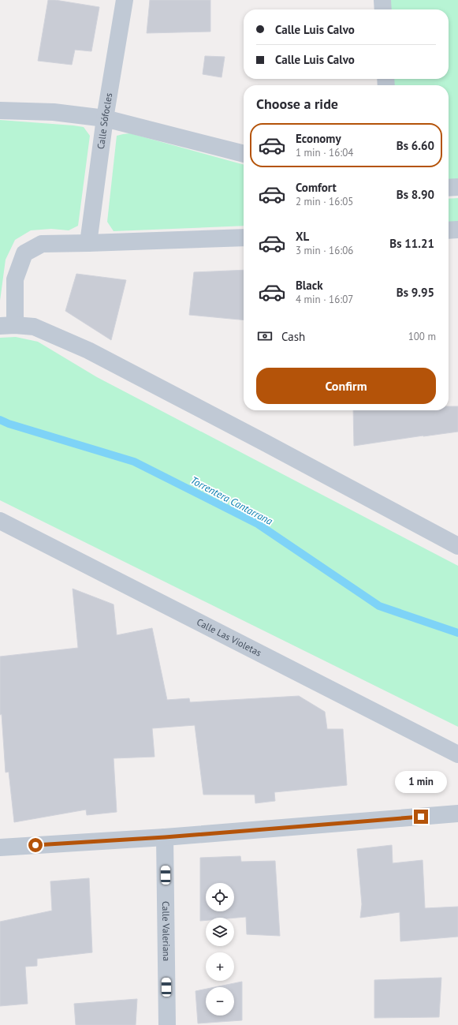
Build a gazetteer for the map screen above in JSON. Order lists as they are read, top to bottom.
{
  "streets": {
    "street": ["Calle Sófocles", "Calle Las Violetas", "Calle Valeriana"]
  },
  "water": ["Torrentera Cantarrana"],
  "page": {
    "banner": ["Calle Luis Calvo", "Calle Luis Calvo"],
    "heading": "Choose a ride",
    "list": [
      {
        "name": "Economy",
        "note": "1 min · 16:04",
        "value": "Bs 6.60"
      },
      {
        "name": "Comfort",
        "note": "2 min · 16:05",
        "value": "Bs 8.90"
      },
      {
        "name": "XL",
        "note": "3 min · 16:06",
        "value": "Bs 11.21"
      },
      {
        "name": "Black",
        "note": "4 min · 16:07",
        "value": "Bs 9.95"
      }
    ],
    "pay": ["Cash", "100 m"],
    "buttons": "Confirm",
    "bubble": "1 min",
    "map_buttons": ["+", "−"]
  }
}
